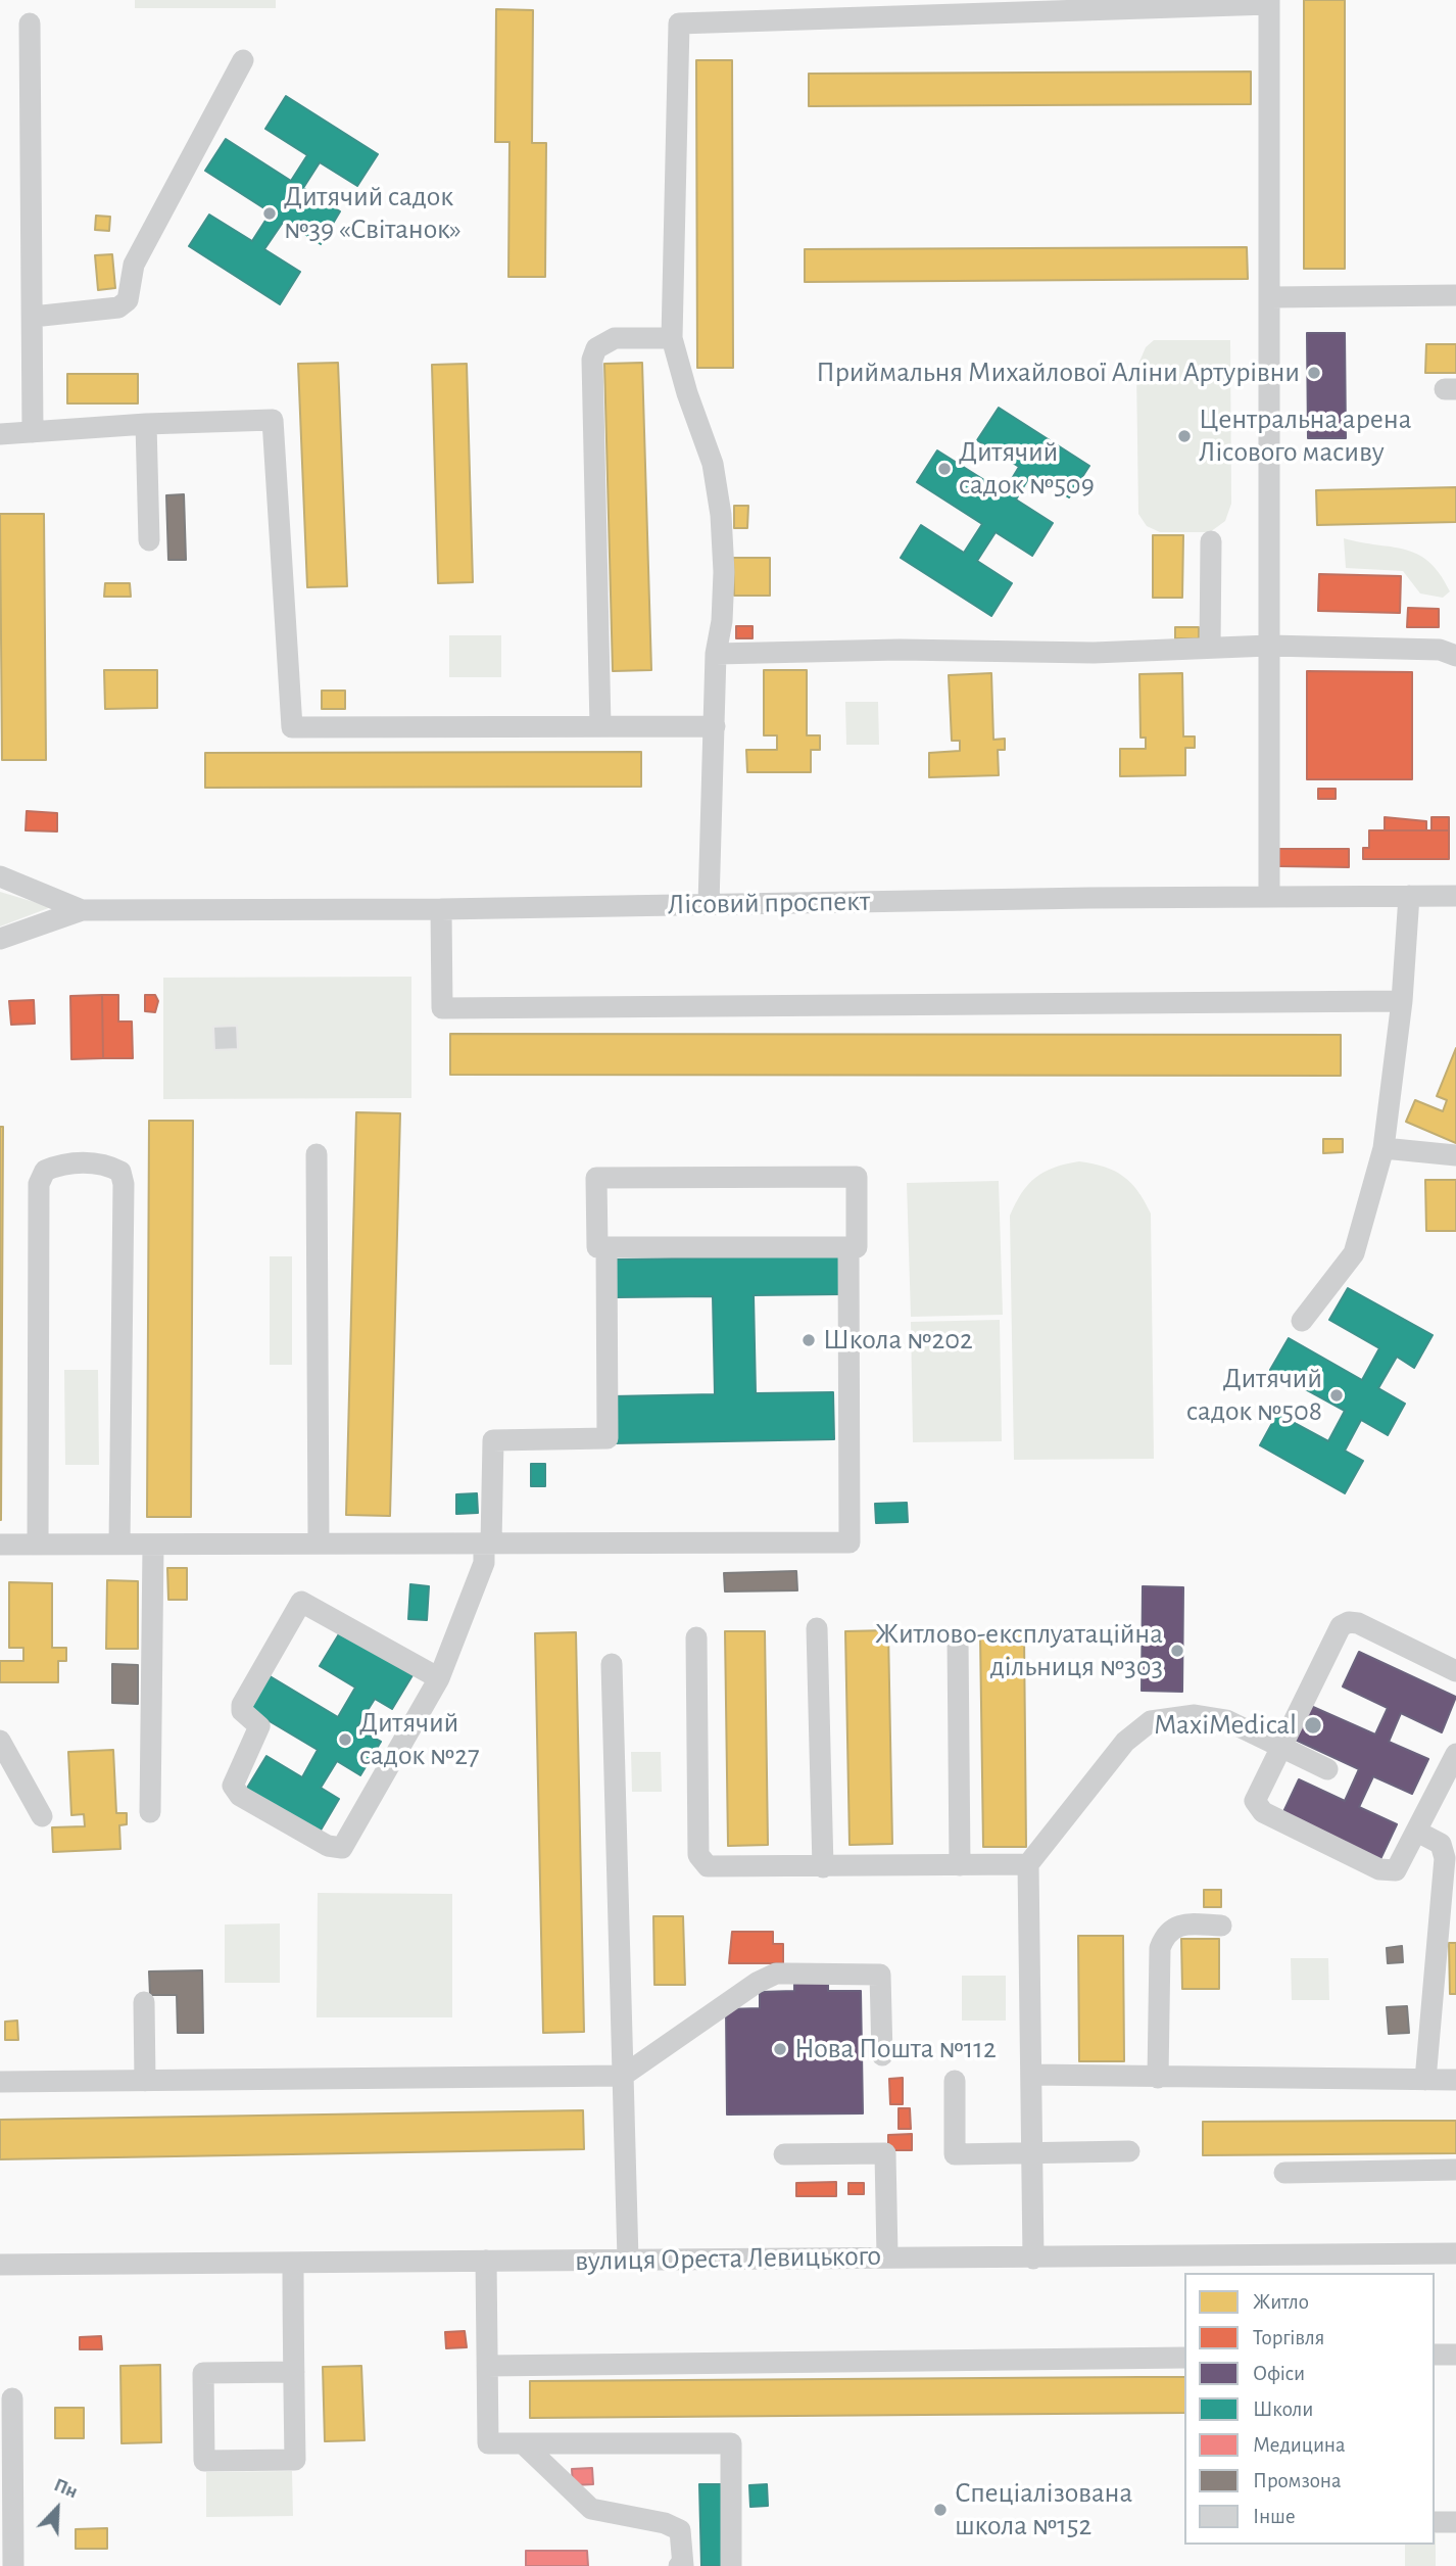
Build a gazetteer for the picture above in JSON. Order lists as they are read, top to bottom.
{
  "streets": {
    "street": ["Лісовий проспект", "вулиця Ореста Левицького"]
  },
  "places": [
    "Дитячий садок №39 «Світанок»",
    "Приймальня Михайлової Аліни Артурівни",
    "Центральна арена Лісового масиву",
    "Дитячий садок №509",
    "Школа №202",
    "Дитячий садок №508",
    "Житлово-експлуатаційна дільниця №303",
    "MaxiMedical",
    "Дитячий садок №27",
    "Нова Пошта №112",
    "Спеціалізована школа №152"
  ],
  "legend": [
    "Житло",
    "Торгівля",
    "Офіси",
    "Школи",
    "Медицина",
    "Промзона",
    "Інше"
  ],
  "north": "top right"
}
